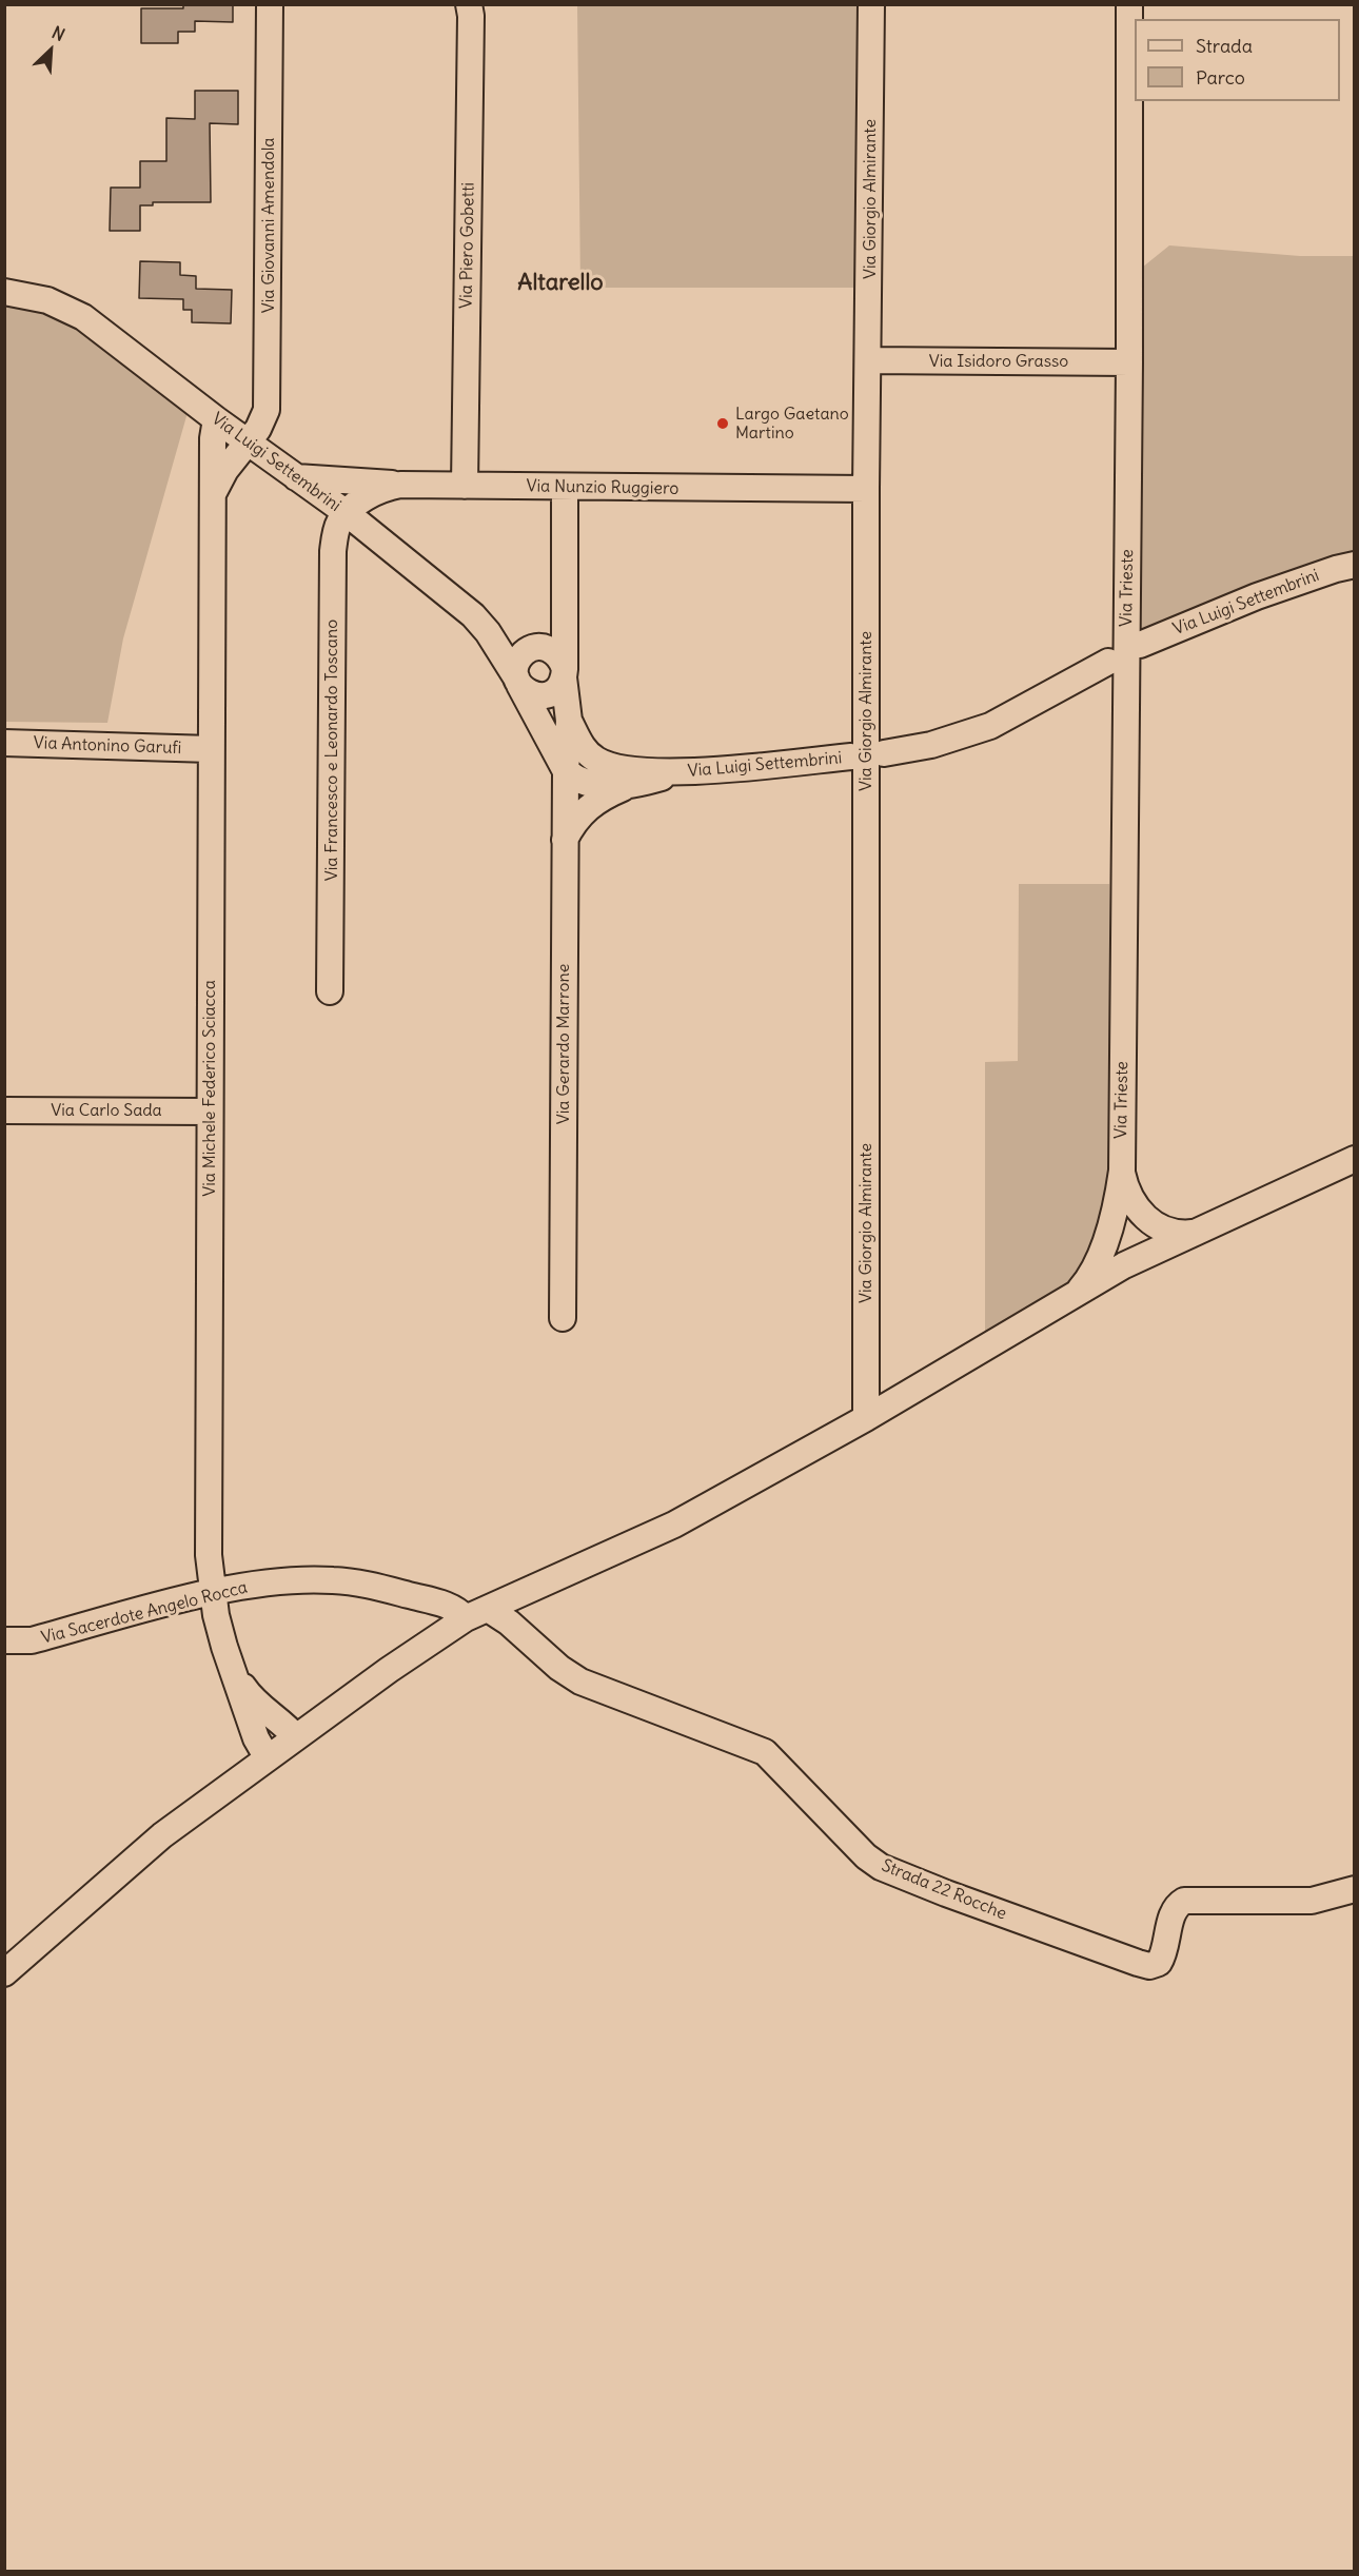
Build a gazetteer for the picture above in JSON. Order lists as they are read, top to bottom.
{
  "streets": {
    "street": [
      "Via Giorgio Almirante",
      "Via Giovanni Amendola",
      "Via Piero Gobetti",
      "Via Isidoro Grasso",
      "Via Luigi Settembrini",
      "Via Nunzio Ruggiero",
      "Via Trieste",
      "Via Antonino Garufi",
      "Via Francesco e Leonardo Toscano",
      "Via Gerardo Marrone",
      "Via Michele Federico Sciacca",
      "Via Carlo Sada",
      "Via Sacerdote Angelo Rocca",
      "Strada 22 Rocche"
    ]
  },
  "crossings": [
    ["Via Giorgio Almirante", "Via Isidoro Grasso"],
    ["Via Giorgio Almirante", "Via Nunzio Ruggiero"],
    ["Via Giovanni Amendola", "Via Luigi Settembrini"],
    ["Via Giovanni Amendola", "Via Michele Federico Sciacca"],
    ["Via Piero Gobetti", "Via Nunzio Ruggiero"],
    ["Via Isidoro Grasso", "Via Trieste"],
    ["Via Luigi Settembrini", "Via Nunzio Ruggiero"],
    ["Via Luigi Settembrini", "Via Francesco e Leonardo Toscano"],
    ["Via Luigi Settembrini", "Via Gerardo Marrone"],
    ["Via Luigi Settembrini", "Via Michele Federico Sciacca"],
    ["Via Nunzio Ruggiero", "Via Francesco e Leonardo Toscano"],
    ["Via Antonino Garufi", "Via Michele Federico Sciacca"],
    ["Via Michele Federico Sciacca", "Via Carlo Sada"],
    ["Via Michele Federico Sciacca", "Via Sacerdote Angelo Rocca"],
    ["Via Sacerdote Angelo Rocca", "Strada 22 Rocche"]
  ],
  "districts": ["Altarello"],
  "places": ["Largo Gaetano Martino"],
  "legend": ["Strada", "Parco"],
  "north": "top right"
}
